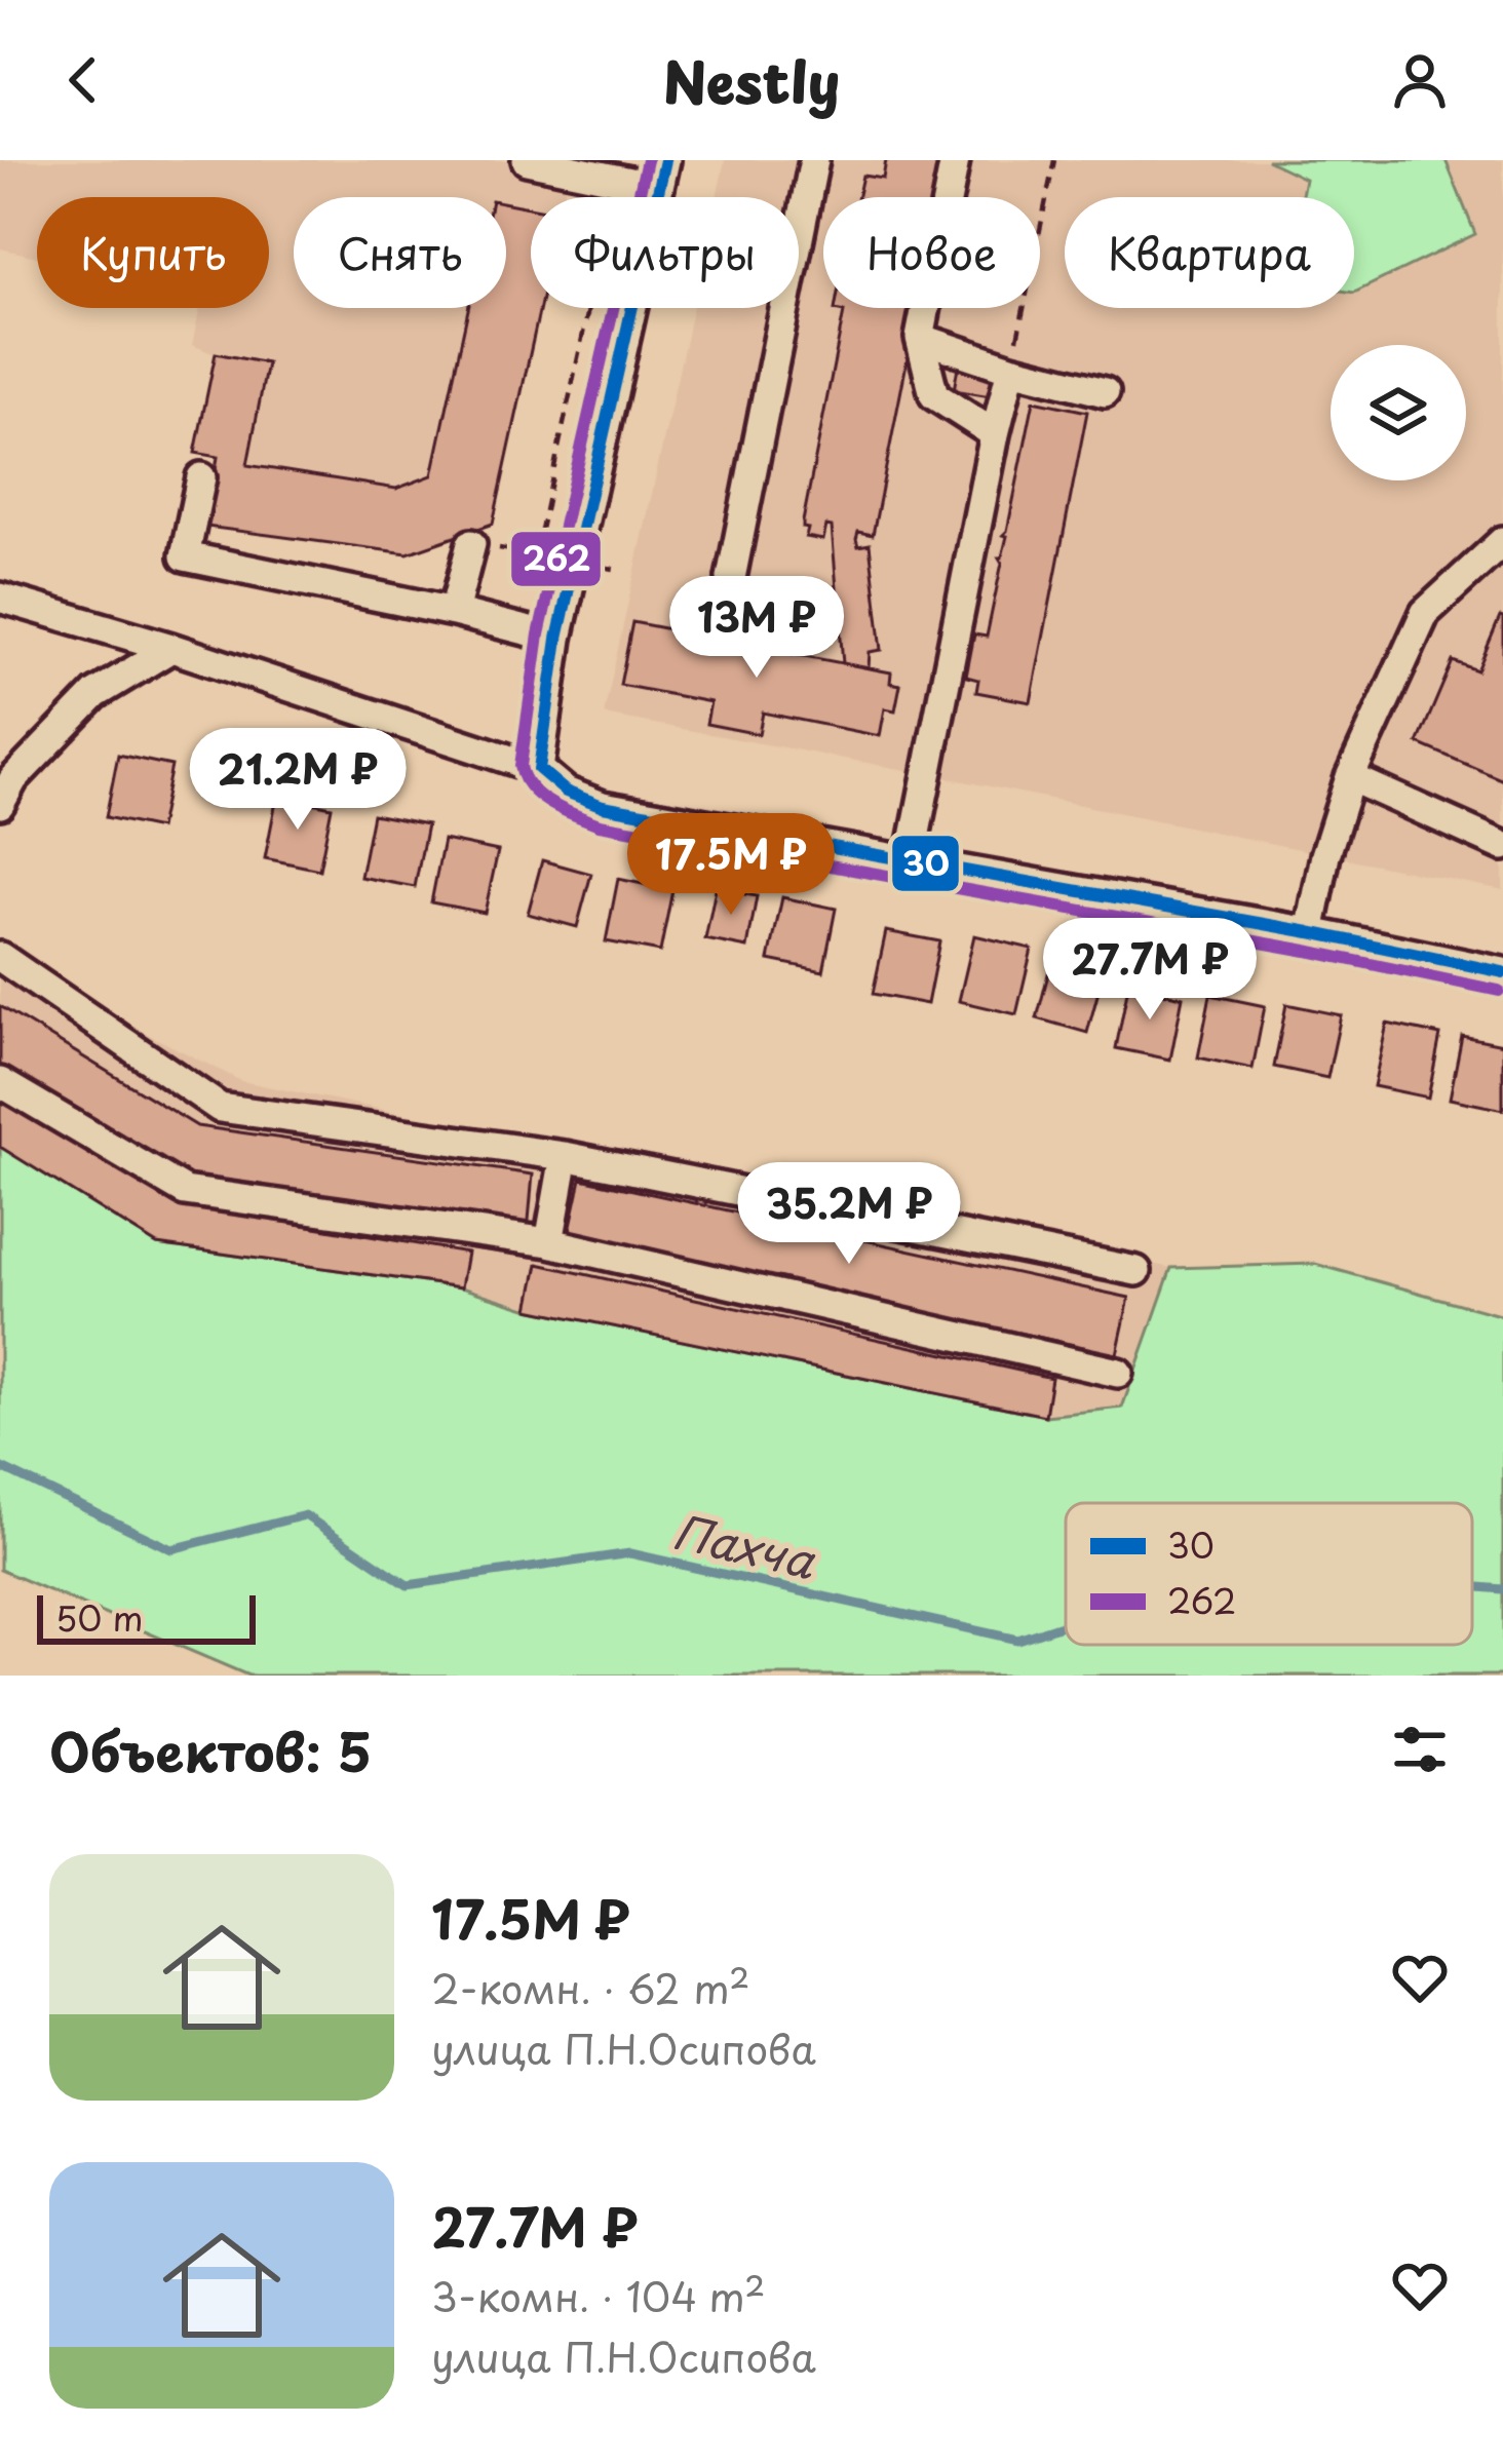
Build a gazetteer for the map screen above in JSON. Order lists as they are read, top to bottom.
{
  "water": ["Пахча"],
  "lines": ["transit line 30", "transit line 262"],
  "legend": ["30", "262"],
  "scale_bar": "50 m",
  "page": {
    "header": "Nestly",
    "chip": [
      "Купить",
      "Снять",
      "Фильтры",
      "Новое",
      "Квартира"
    ],
    "price": [
      "13M ₽",
      "21.2M ₽",
      "17.5M ₽",
      "27.7M ₽",
      "35.2M ₽"
    ],
    "scale": "50 m",
    "heading": "Объектов: 5",
    "list": [
      {
        "name": "17.5M ₽",
        "note": "2-комн. · 62 m² · улица П.Н.Осипова"
      },
      {
        "name": "27.7M ₽",
        "note": "3-комн. · 104 m² · улица П.Н.Осипова"
      }
    ]
  }
}
